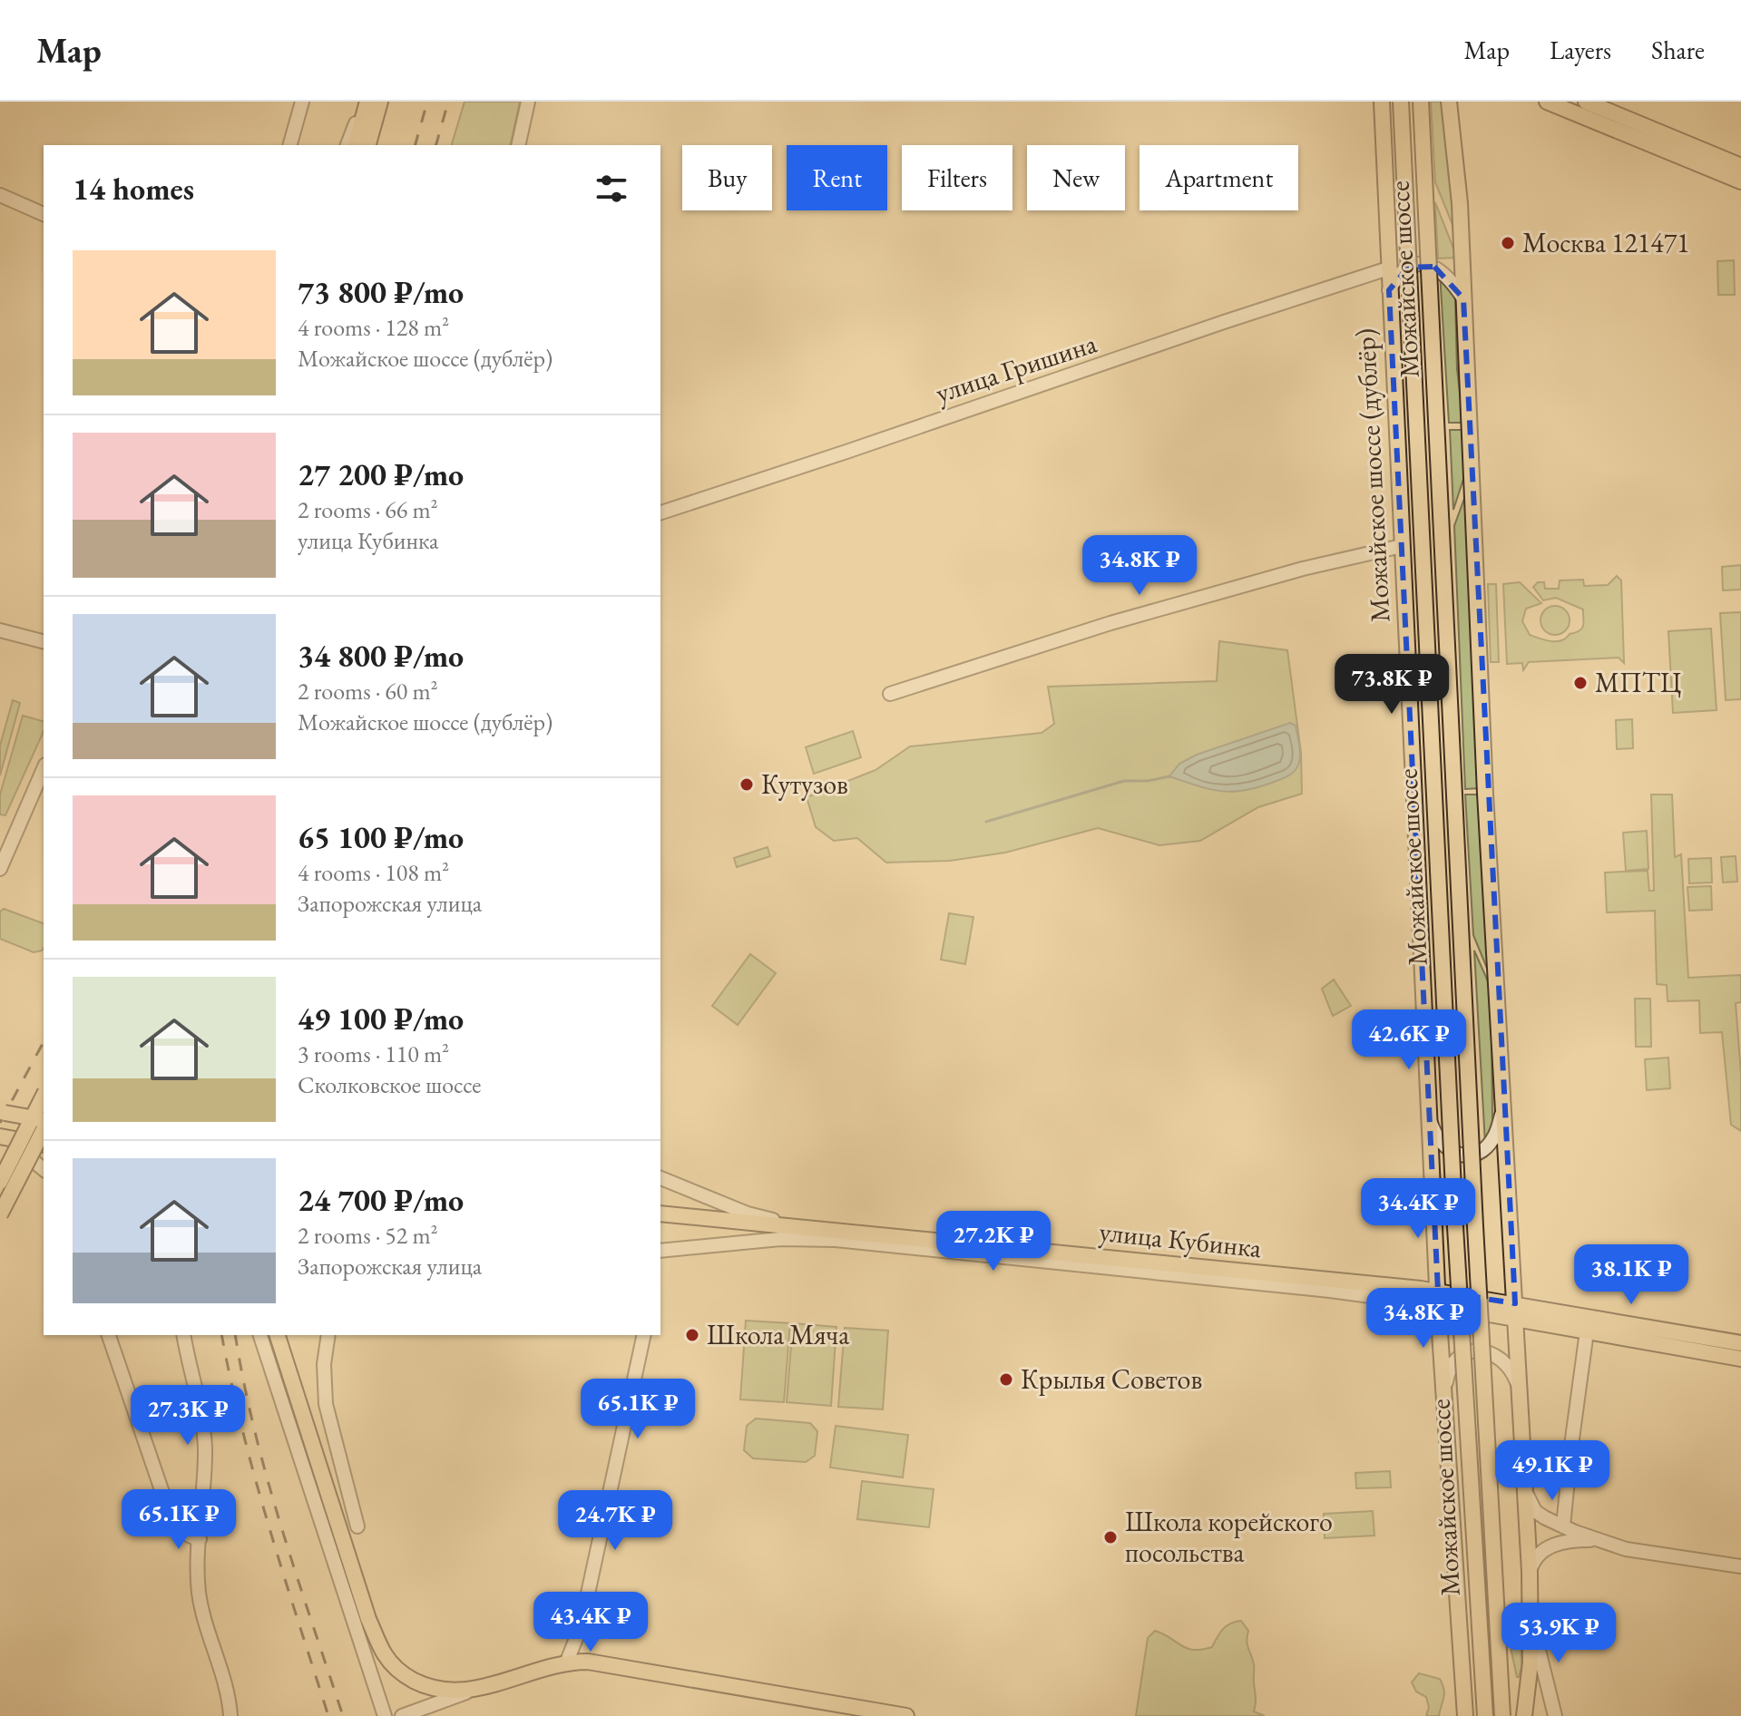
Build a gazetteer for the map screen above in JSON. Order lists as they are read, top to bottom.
{
  "streets": {
    "main road": ["Можайское шоссе", "Можайское шоссе (дублёр)", "улица Кубинка"],
    "street": ["улица Гришина"]
  },
  "crossings": [
    ["улица Гришина", "Можайское шоссе (дублёр)"],
    ["Можайское шоссе (дублёр)", "улица Кубинка"]
  ],
  "places": [
    "Москва 121471",
    "МПТЦ",
    "Кутузов",
    "Школа Мяча",
    "Крылья Советов",
    "Школа корейского посольства"
  ],
  "page": {
    "header": "Map",
    "nav": ["Map", "Layers", "Share"],
    "chip": [
      "Buy",
      "Rent",
      "Filters",
      "New",
      "Apartment"
    ],
    "heading": "14 homes",
    "list": [
      {
        "name": "73 800 ₽/mo",
        "note": "4 rooms · 128 m² · Можайское шоссе (дублёр)"
      },
      {
        "name": "27 200 ₽/mo",
        "note": "2 rooms · 66 m² · улица Кубинка"
      },
      {
        "name": "34 800 ₽/mo",
        "note": "2 rooms · 60 m² · Можайское шоссе (дублёр)"
      },
      {
        "name": "65 100 ₽/mo",
        "note": "4 rooms · 108 m² · Запорожская улица"
      },
      {
        "name": "49 100 ₽/mo",
        "note": "3 rooms · 110 m² · Сколковское шоссе"
      },
      {
        "name": "24 700 ₽/mo",
        "note": "2 rooms · 52 m² · Запорожская улица"
      }
    ],
    "price": [
      "34.8K ₽",
      "73.8K ₽",
      "42.6K ₽",
      "34.4K ₽",
      "27.2K ₽",
      "38.1K ₽",
      "34.8K ₽",
      "65.1K ₽",
      "27.3K ₽",
      "49.1K ₽",
      "65.1K ₽",
      "24.7K ₽",
      "43.4K ₽",
      "53.9K ₽"
    ]
  }
}
